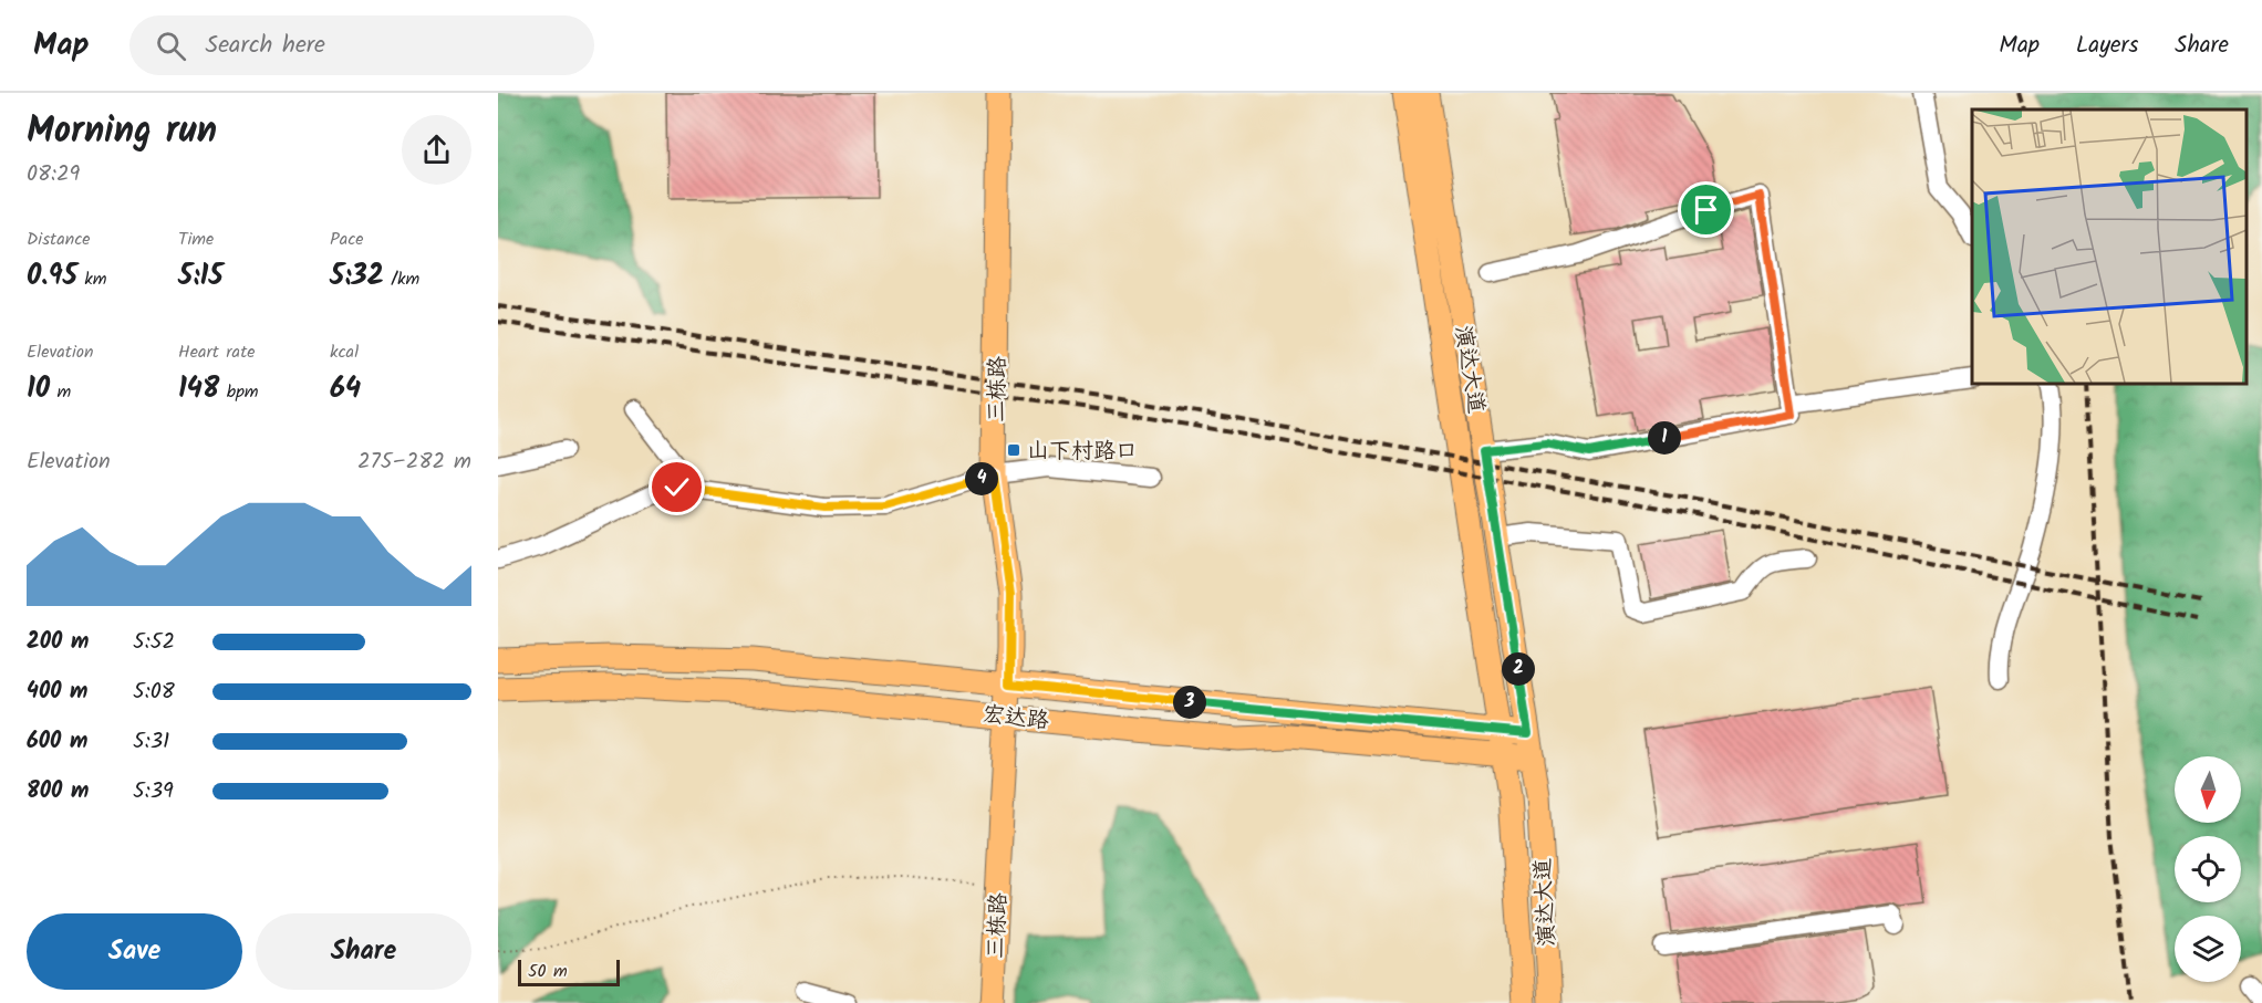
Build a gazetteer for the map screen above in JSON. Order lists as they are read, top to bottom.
{
  "streets": {
    "main road": ["演达大道", "三栋路", "宏达路"]
  },
  "crossings": [
    ["演达大道", "宏达路"],
    ["三栋路", "宏达路"]
  ],
  "places": {
    "transit": ["山下村路口"]
  },
  "scale_bar": "50 m",
  "north": "bottom",
  "page": {
    "header": "Map",
    "search": "Search here",
    "nav": ["Map", "Layers", "Share"],
    "heading": ["Morning run", "08:29"],
    "stats": [
      ["Distance", "0.95 km"],
      ["Time", "5:15"],
      ["Pace", "5:32 /km"],
      ["Elevation", "10 m"],
      ["Heart rate", "148 bpm"],
      ["kcal", "64"]
    ],
    "pins": [
      "1",
      "4",
      "2",
      "3"
    ],
    "chart": ["Elevation", "275–282 m"],
    "list": [
      {
        "name": "200 m",
        "note": "5:52"
      },
      {
        "name": "400 m",
        "note": "5:08"
      },
      {
        "name": "600 m",
        "note": "5:31"
      },
      {
        "name": "800 m",
        "note": "5:39"
      }
    ],
    "buttons": ["Save", "Share"],
    "scale": "50 m"
  }
}
